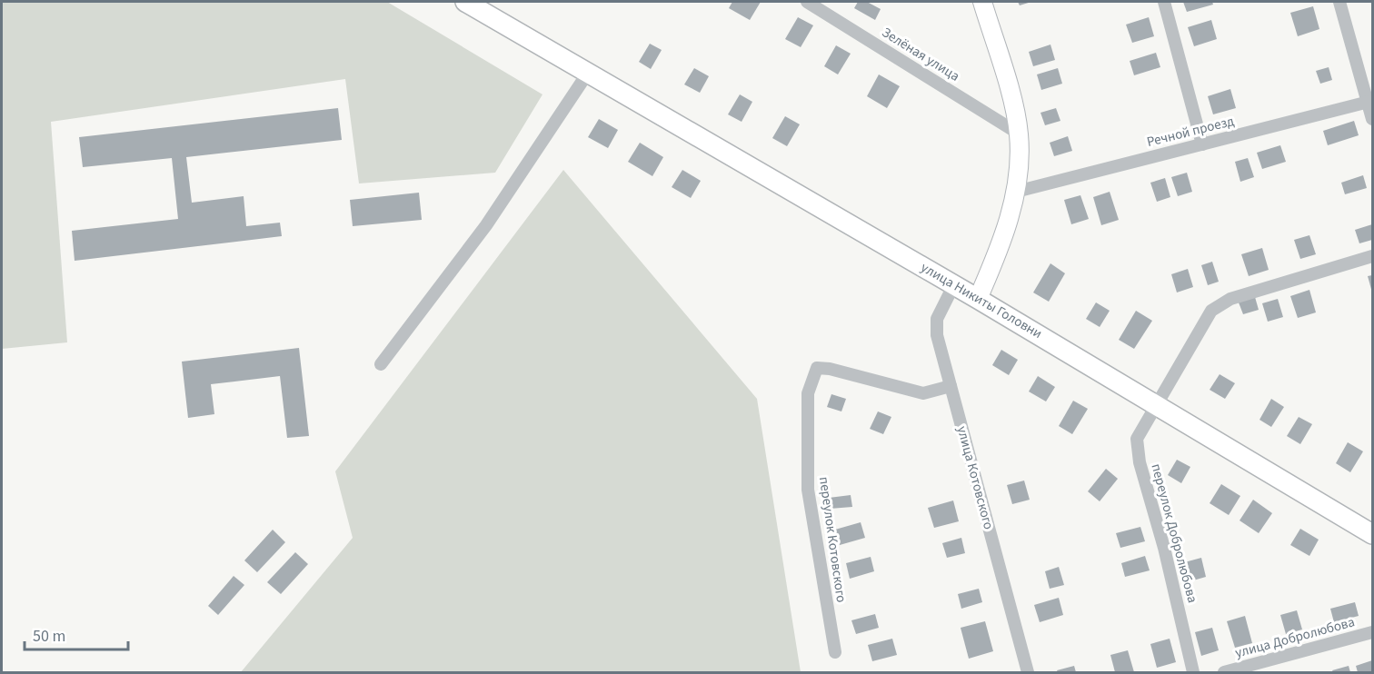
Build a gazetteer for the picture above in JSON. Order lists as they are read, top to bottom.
{
  "streets": {
    "main road": ["улица Никиты Головни"],
    "street": [
      "Зелёная улица",
      "Речной проезд",
      "улица Котовского",
      "переулок Добролюбова",
      "переулок Котовского",
      "улица Добролюбова"
    ]
  },
  "crossings": [
    ["улица Никиты Головни", "улица Котовского"],
    ["улица Никиты Головни", "переулок Добролюбова"],
    ["улица Котовского", "переулок Котовского"]
  ],
  "scale_bar": "50 m"
}
